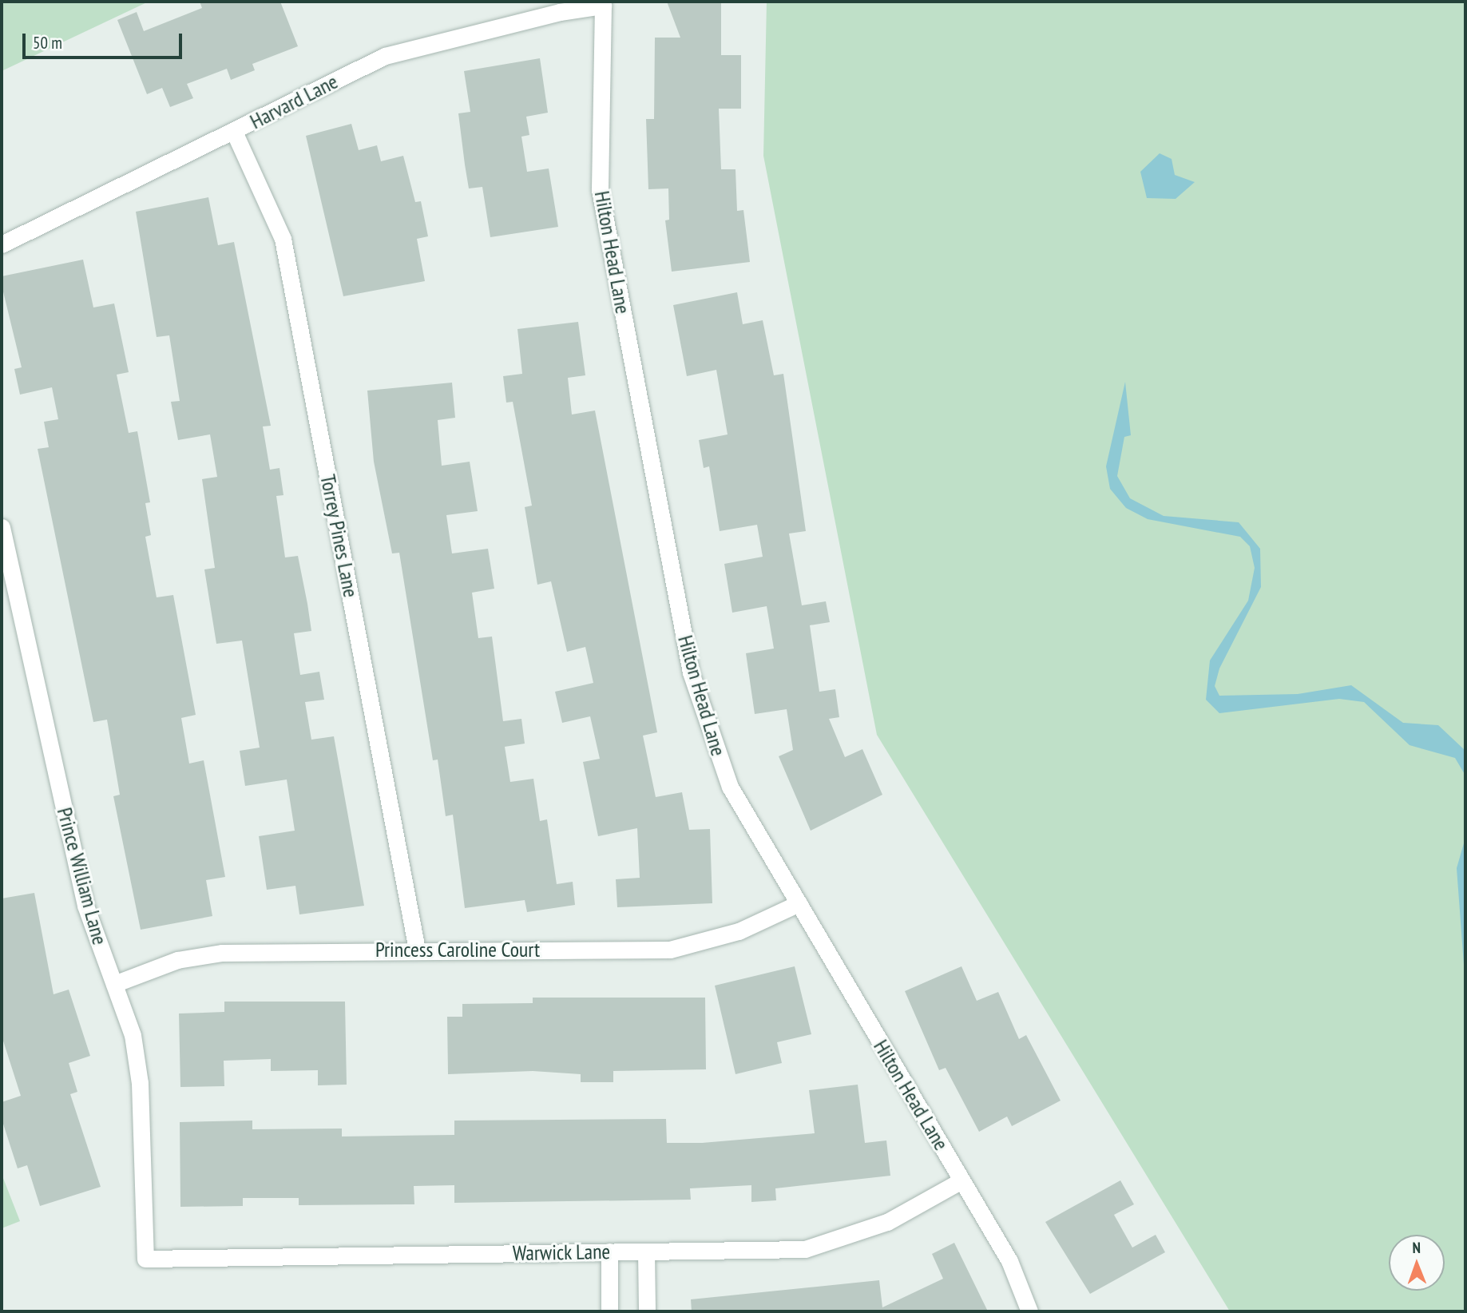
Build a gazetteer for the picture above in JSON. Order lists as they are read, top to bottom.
{
  "streets": {
    "street": [
      "Harvard Lane",
      "Hilton Head Lane",
      "Torrey Pines Lane",
      "Prince William Lane",
      "Princess Caroline Court",
      "Warwick Lane"
    ]
  },
  "crossings": [
    ["Harvard Lane", "Hilton Head Lane"],
    ["Harvard Lane", "Torrey Pines Lane"],
    ["Hilton Head Lane", "Princess Caroline Court"],
    ["Hilton Head Lane", "Warwick Lane"],
    ["Torrey Pines Lane", "Princess Caroline Court"],
    ["Prince William Lane", "Princess Caroline Court"],
    ["Prince William Lane", "Warwick Lane"]
  ],
  "scale_bar": "50 m",
  "north": "top"
}
